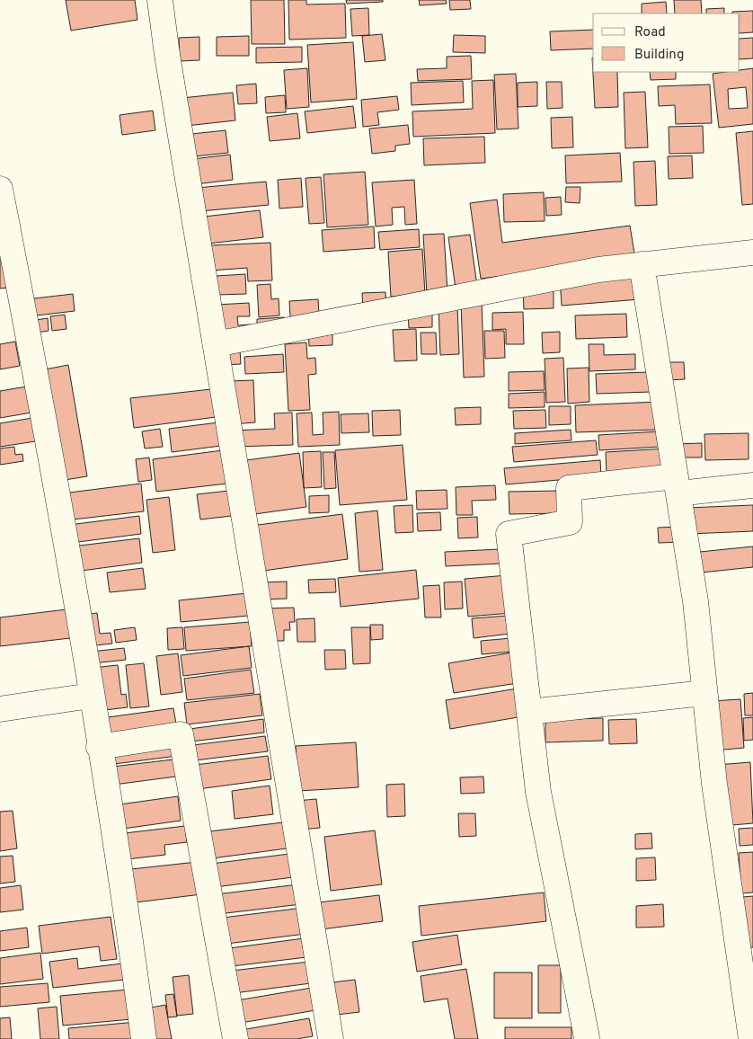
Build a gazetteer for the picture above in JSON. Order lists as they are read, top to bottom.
{
  "legend": ["Road", "Building"]
}
